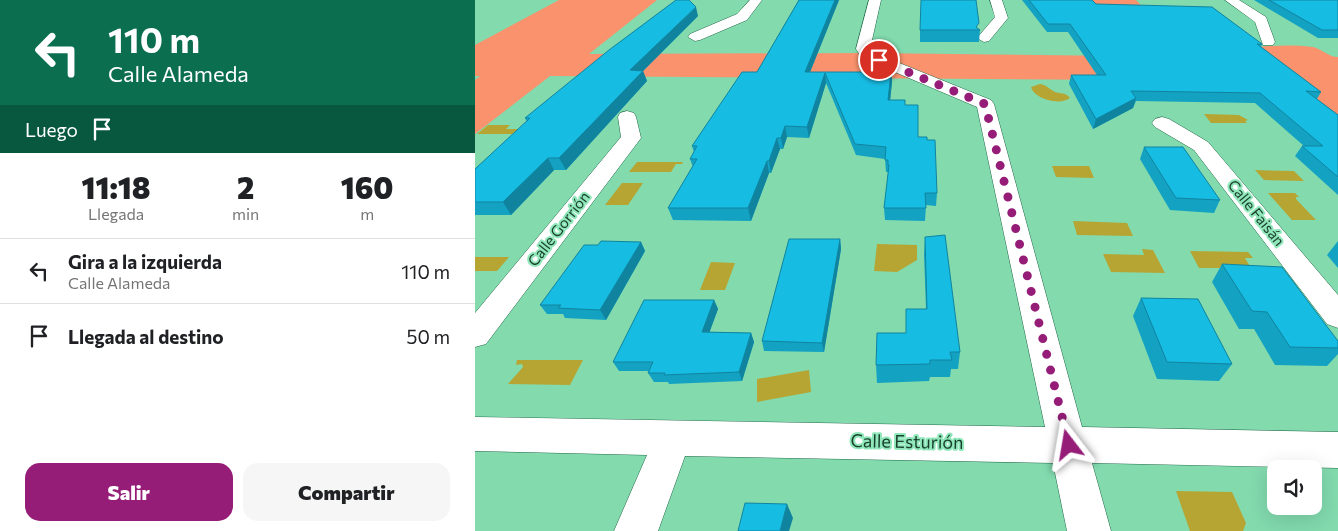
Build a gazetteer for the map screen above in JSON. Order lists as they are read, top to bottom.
{
  "streets": {
    "street": ["Calle Faisán", "Calle Gorrión", "Calle Esturión"]
  },
  "page": {
    "turn": ["110 m", "Calle Alameda"],
    "then": "Luego",
    "eta": [
      "11:18",
      "Llegada",
      "2",
      "min",
      "160",
      "m"
    ],
    "list": [
      {
        "name": "Gira a la izquierda",
        "note": "Calle Alameda",
        "value": "110 m"
      },
      {
        "name": "Llegada al destino",
        "value": "50 m"
      }
    ],
    "buttons": ["Salir", "Compartir"]
  }
}
